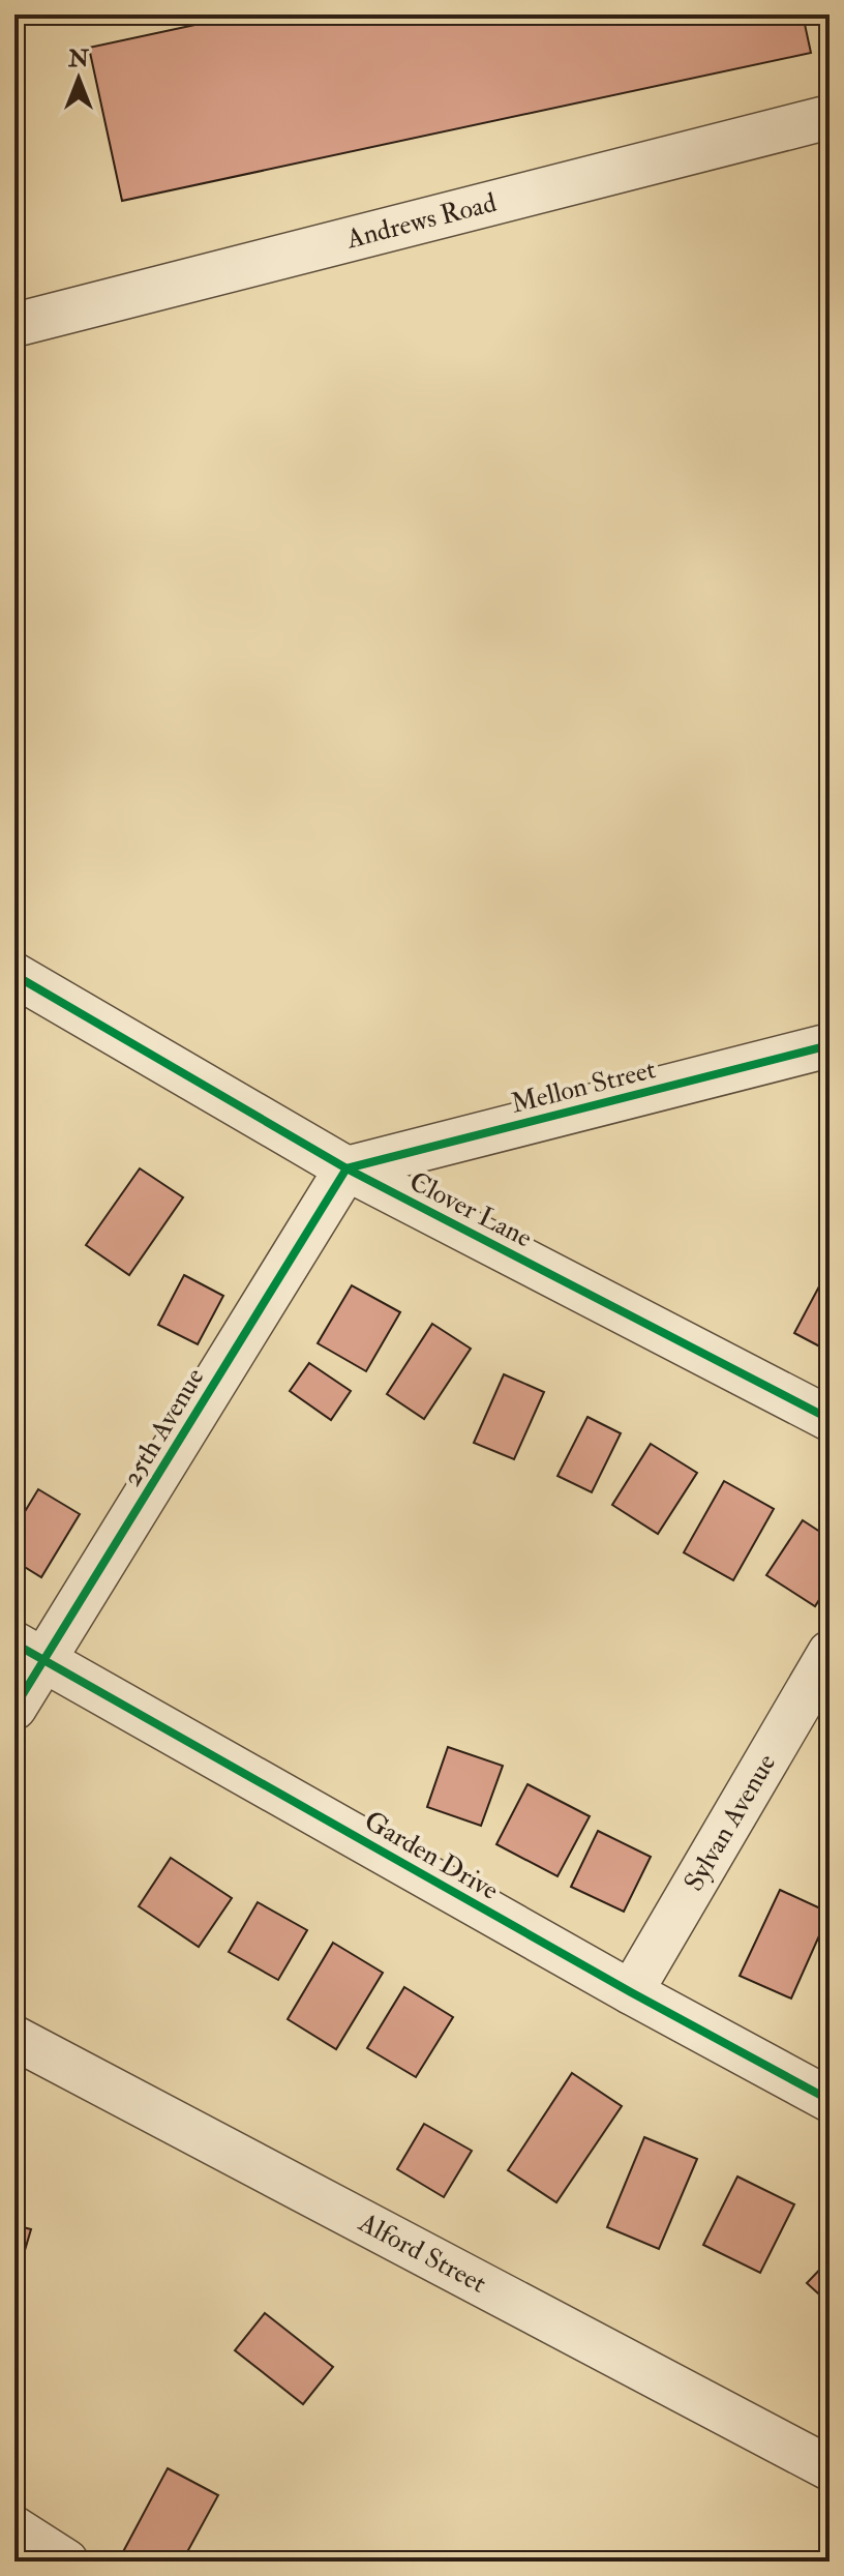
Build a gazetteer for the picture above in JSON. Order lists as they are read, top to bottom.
{
  "streets": {
    "street": [
      "Andrews Road",
      "Mellon Street",
      "Clover Lane",
      "25th Avenue",
      "Sylvan Avenue",
      "Garden Drive",
      "Alford Street"
    ]
  },
  "crossings": [
    ["Mellon Street", "Clover Lane"],
    ["Mellon Street", "25th Avenue"],
    ["Clover Lane", "25th Avenue"],
    ["25th Avenue", "Garden Drive"],
    ["Sylvan Avenue", "Garden Drive"]
  ],
  "north": "top"
}
